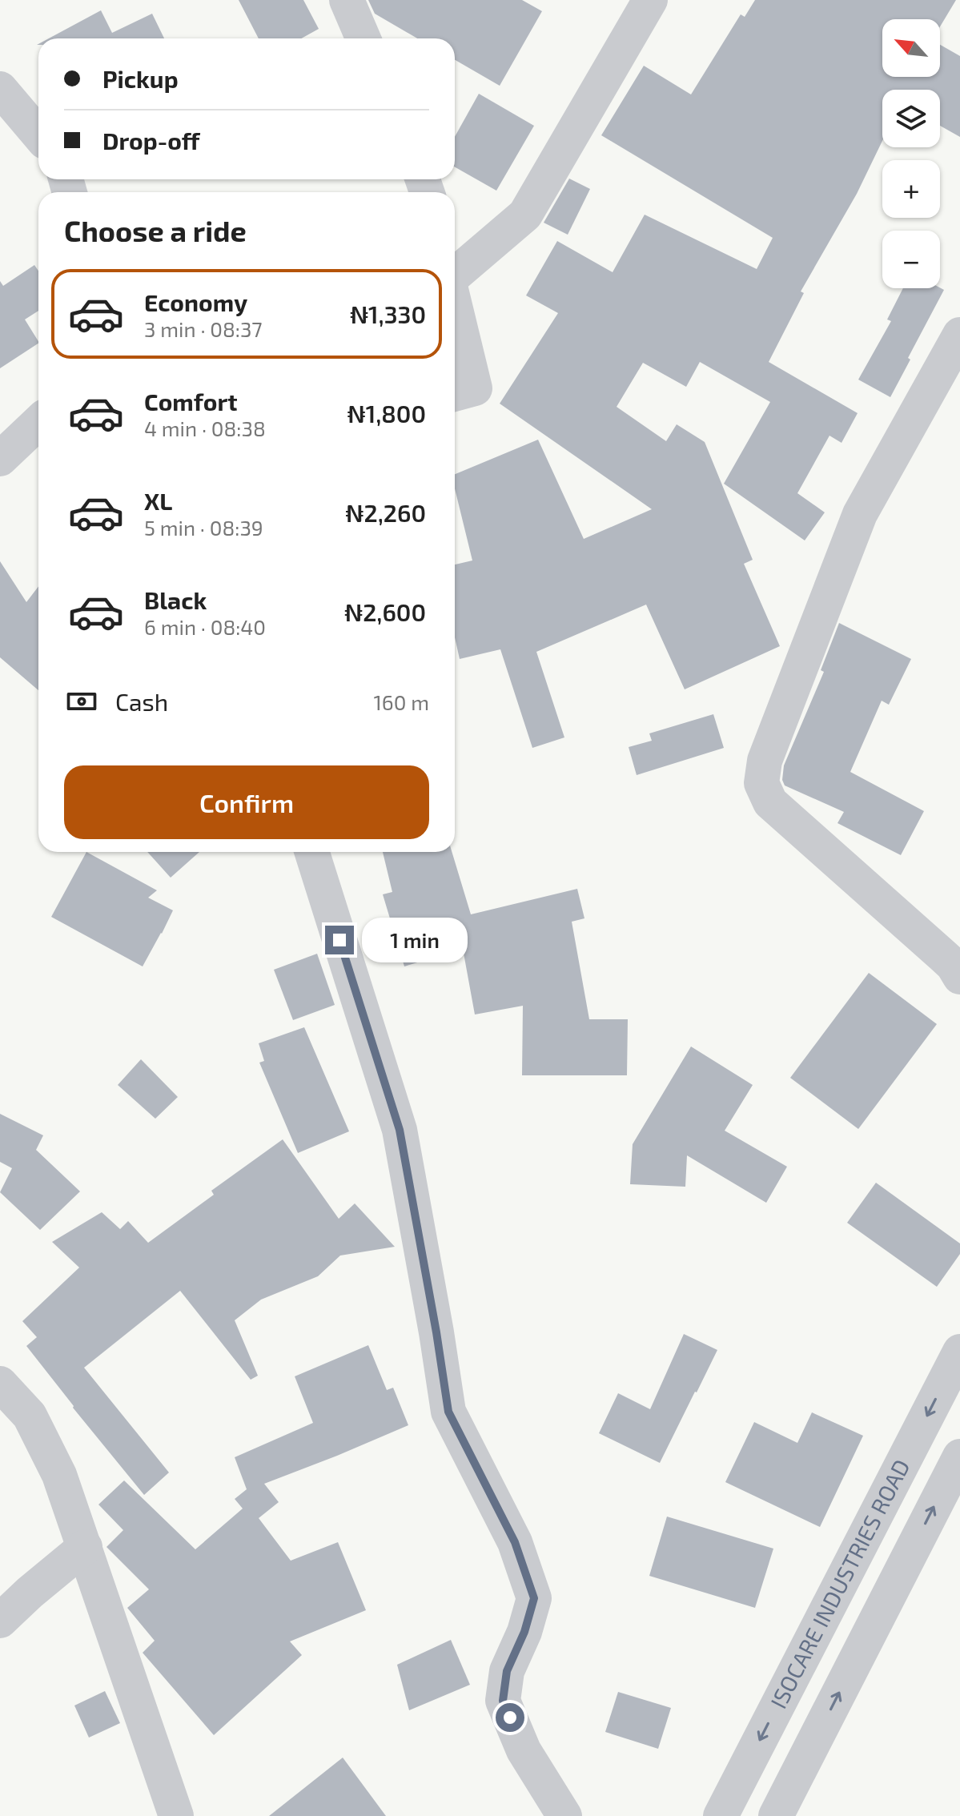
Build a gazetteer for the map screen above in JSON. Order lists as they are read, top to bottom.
{
  "streets": {
    "street": ["ISOCARE INDUSTRIES ROAD"]
  },
  "north": "top left",
  "page": {
    "map_buttons": ["+", "−"],
    "banner": ["Pickup", "Drop-off"],
    "heading": "Choose a ride",
    "list": [
      {
        "name": "Economy",
        "note": "3 min · 08:37",
        "value": "₦1,330"
      },
      {
        "name": "Comfort",
        "note": "4 min · 08:38",
        "value": "₦1,800"
      },
      {
        "name": "XL",
        "note": "5 min · 08:39",
        "value": "₦2,260"
      },
      {
        "name": "Black",
        "note": "6 min · 08:40",
        "value": "₦2,600"
      }
    ],
    "pay": ["Cash", "160 m"],
    "buttons": "Confirm",
    "bubble": "1 min"
  }
}
